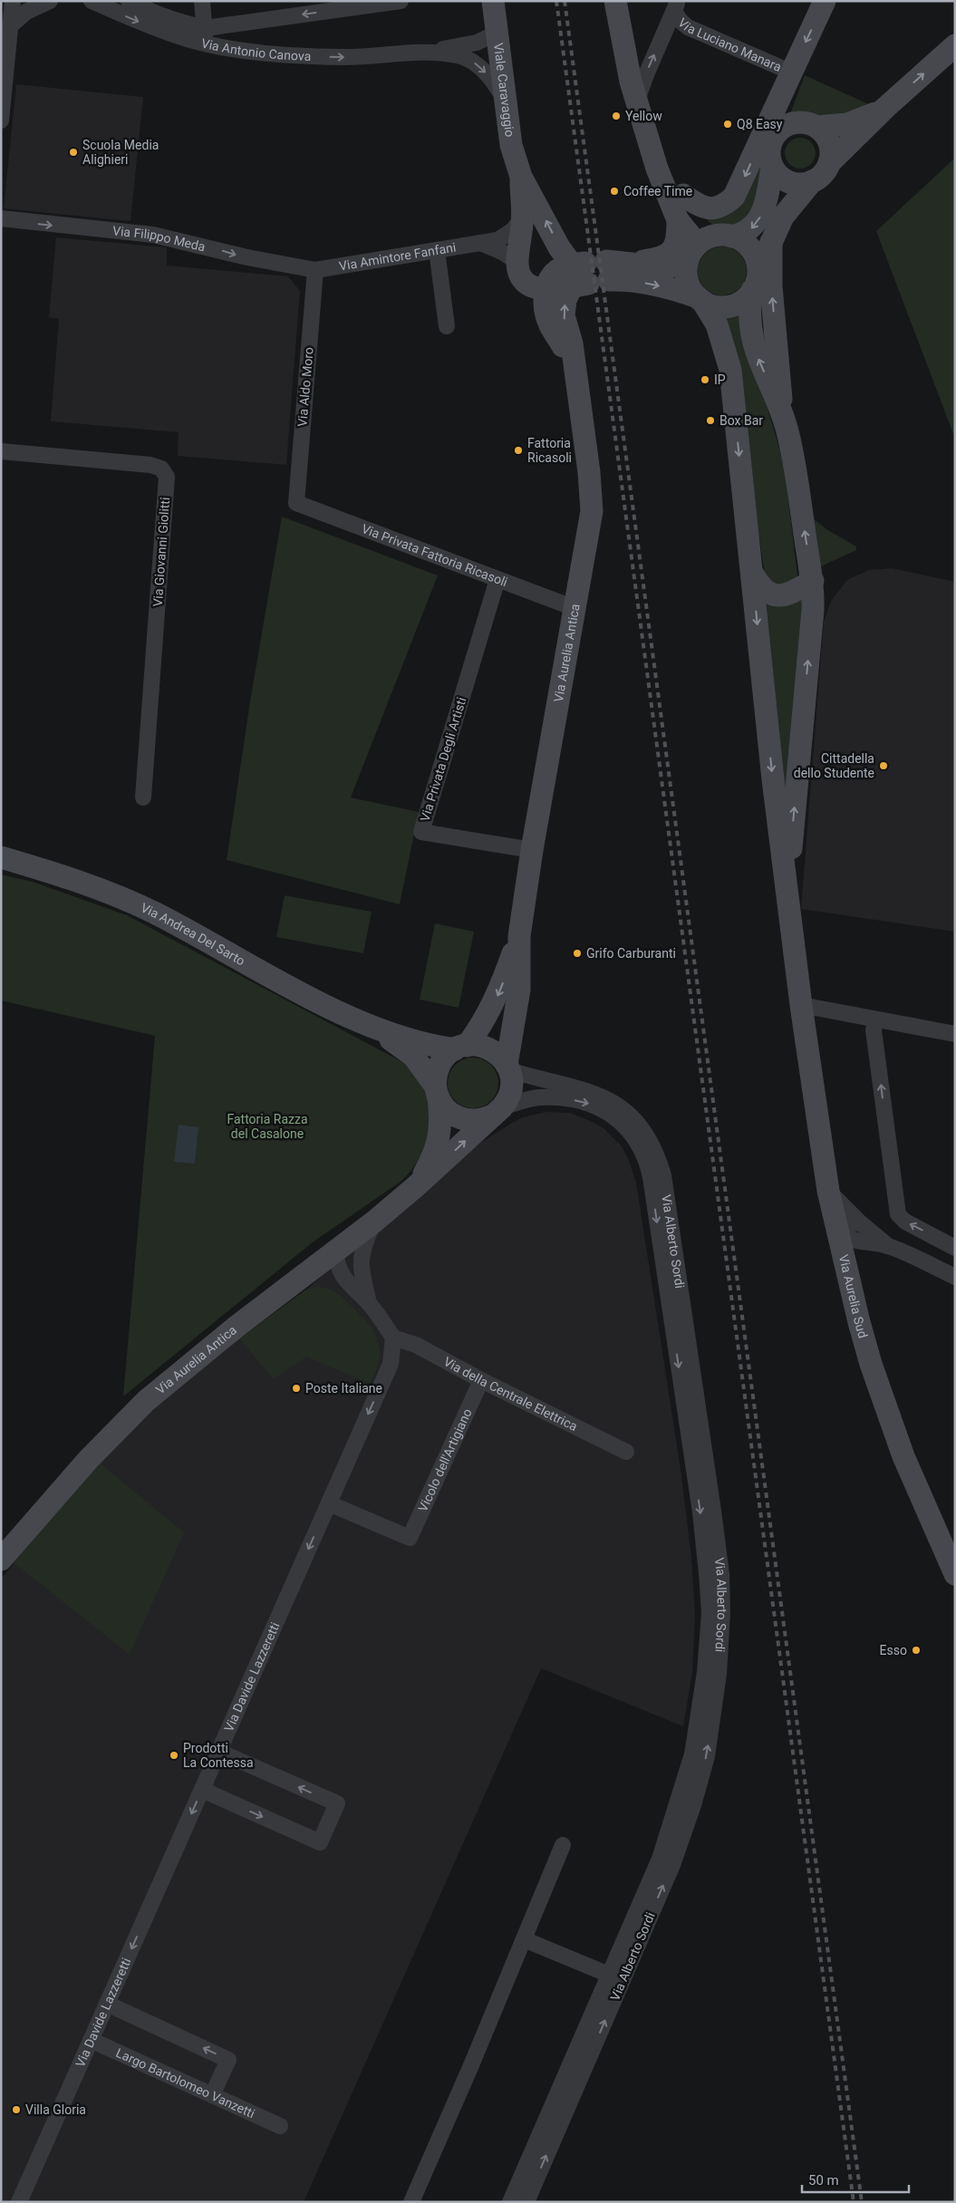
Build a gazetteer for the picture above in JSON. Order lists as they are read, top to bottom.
{
  "streets": {
    "main road": [
      "Viale Caravaggio",
      "Via Aurelia Antica",
      "Via Andrea Del Sarto",
      "Via Aurelia Sud"
    ],
    "street": [
      "Via Luciano Manara",
      "Via Antonio Canova",
      "Via Filippo Meda",
      "Via Amintore Fanfani",
      "Via Aldo Moro",
      "Via Giovanni Giolitti",
      "Via Privata Fattoria Ricasoli",
      "Via Privata Degli Artisti",
      "Via Alberto Sordi",
      "Via della Centrale Elettrica",
      "Vicolo dell'Artigiano",
      "Via Davide Lazzeretti",
      "Largo Bartolomeo Vanzetti"
    ]
  },
  "crossings": [
    ["Via Antonio Canova", "Viale Caravaggio"],
    ["Viale Caravaggio", "Via Amintore Fanfani"],
    ["Viale Caravaggio", "Via Aurelia Antica"],
    ["Via Filippo Meda", "Via Amintore Fanfani"],
    ["Via Filippo Meda", "Via Aldo Moro"],
    ["Via Amintore Fanfani", "Via Aldo Moro"],
    ["Via Aldo Moro", "Via Privata Fattoria Ricasoli"],
    ["Via Privata Fattoria Ricasoli", "Via Aurelia Antica"],
    ["Via Privata Fattoria Ricasoli", "Via Privata Degli Artisti"],
    ["Via Aurelia Antica", "Via Privata Degli Artisti"],
    ["Via Aurelia Antica", "Via Andrea Del Sarto"],
    ["Via Aurelia Antica", "Via Alberto Sordi"],
    ["Via Andrea Del Sarto", "Via Alberto Sordi"],
    ["Via della Centrale Elettrica", "Vicolo dell'Artigiano"],
    ["Via della Centrale Elettrica", "Via Davide Lazzeretti"],
    ["Vicolo dell'Artigiano", "Via Davide Lazzeretti"],
    ["Via Davide Lazzeretti", "Largo Bartolomeo Vanzetti"]
  ],
  "one_way": ["Via Filippo Meda", "Via Davide Lazzeretti"],
  "parks": ["Fattoria Razza del Casalone"],
  "places": [
    "Yellow",
    "Q8 Easy",
    "Scuola Media Alighieri",
    "Coffee Time",
    "IP",
    "Box Bar",
    "Fattoria Ricasoli",
    "Cittadella dello Studente",
    "Grifo Carburanti",
    "Poste Italiane",
    "Esso",
    "Prodotti La Contessa",
    "Villa Gloria"
  ],
  "scale_bar": "50 m"
}
